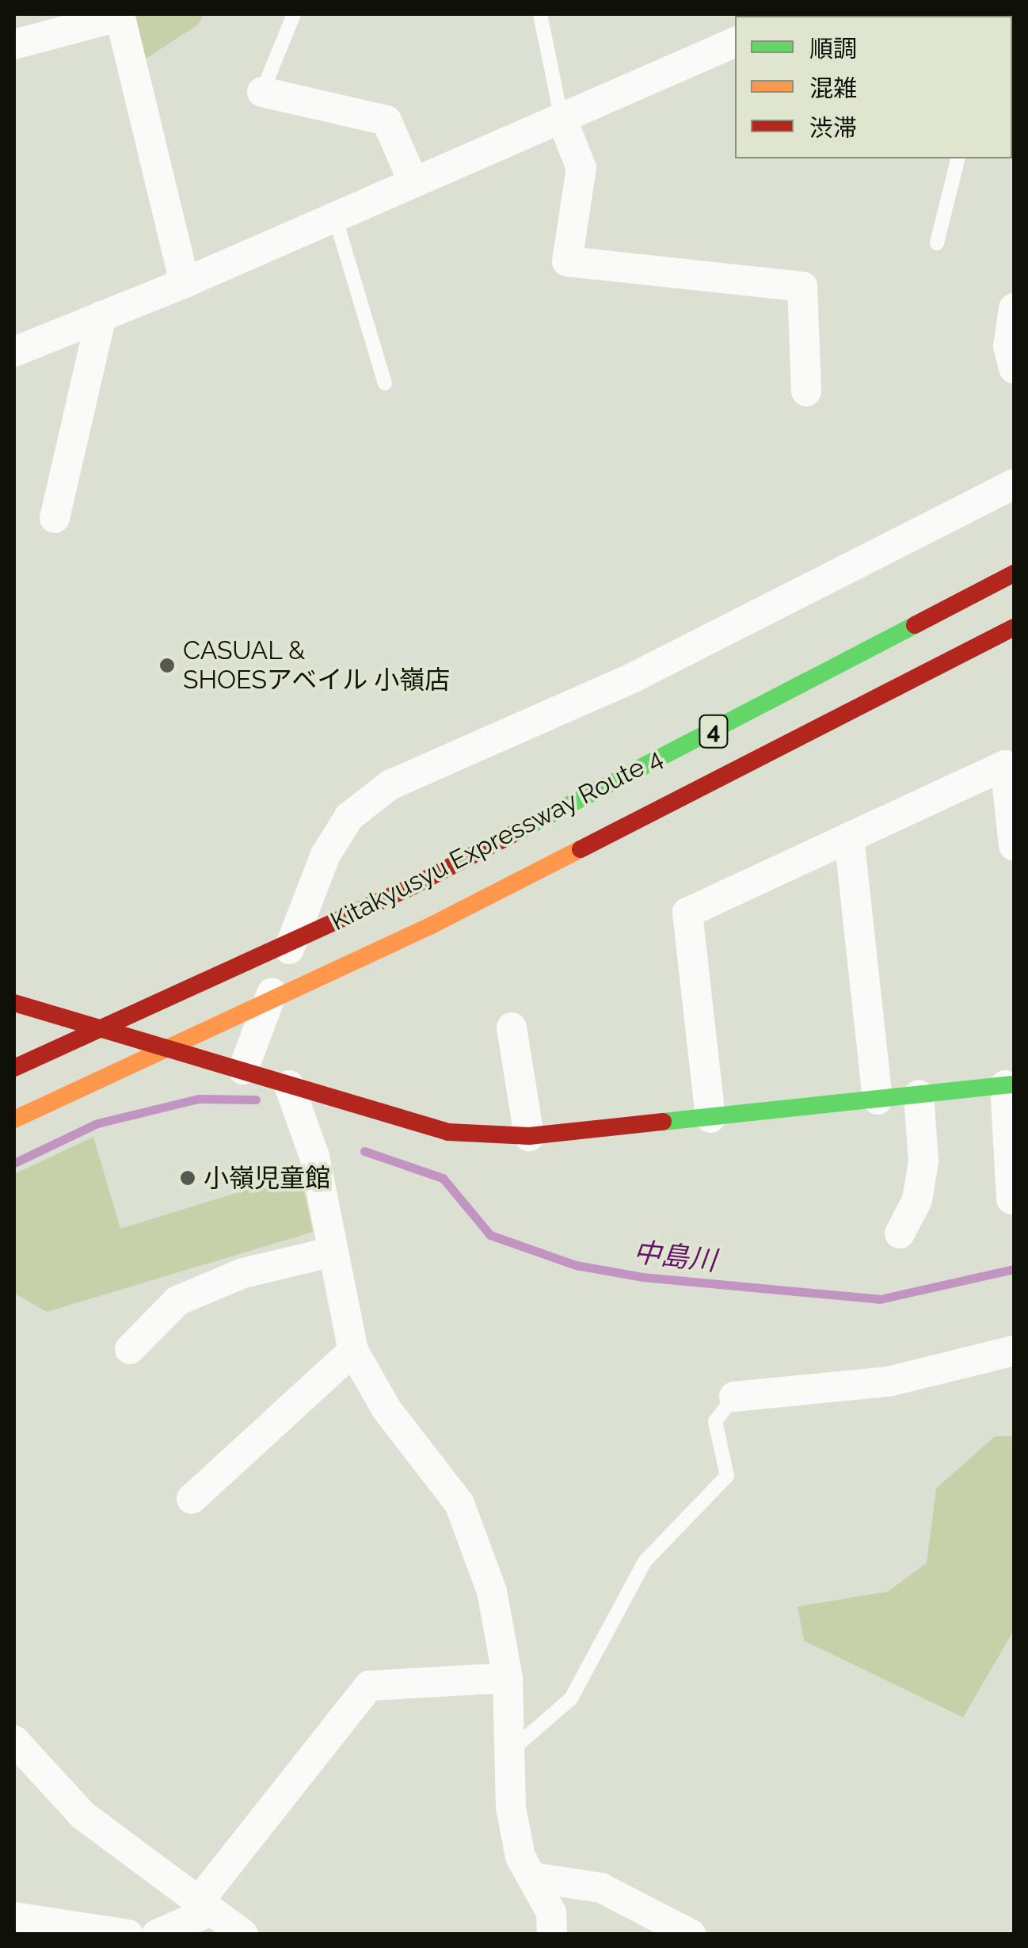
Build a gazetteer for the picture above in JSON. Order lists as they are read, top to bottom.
{
  "streets": {
    "main road": ["4", "Kitakyusyu Expressway Route 4"]
  },
  "water": ["中島川"],
  "places": ["CASUAL & SHOESアベイル 小嶺店", "小嶺児童館"],
  "legend": ["順調", "混雑", "渋滞"]
}
